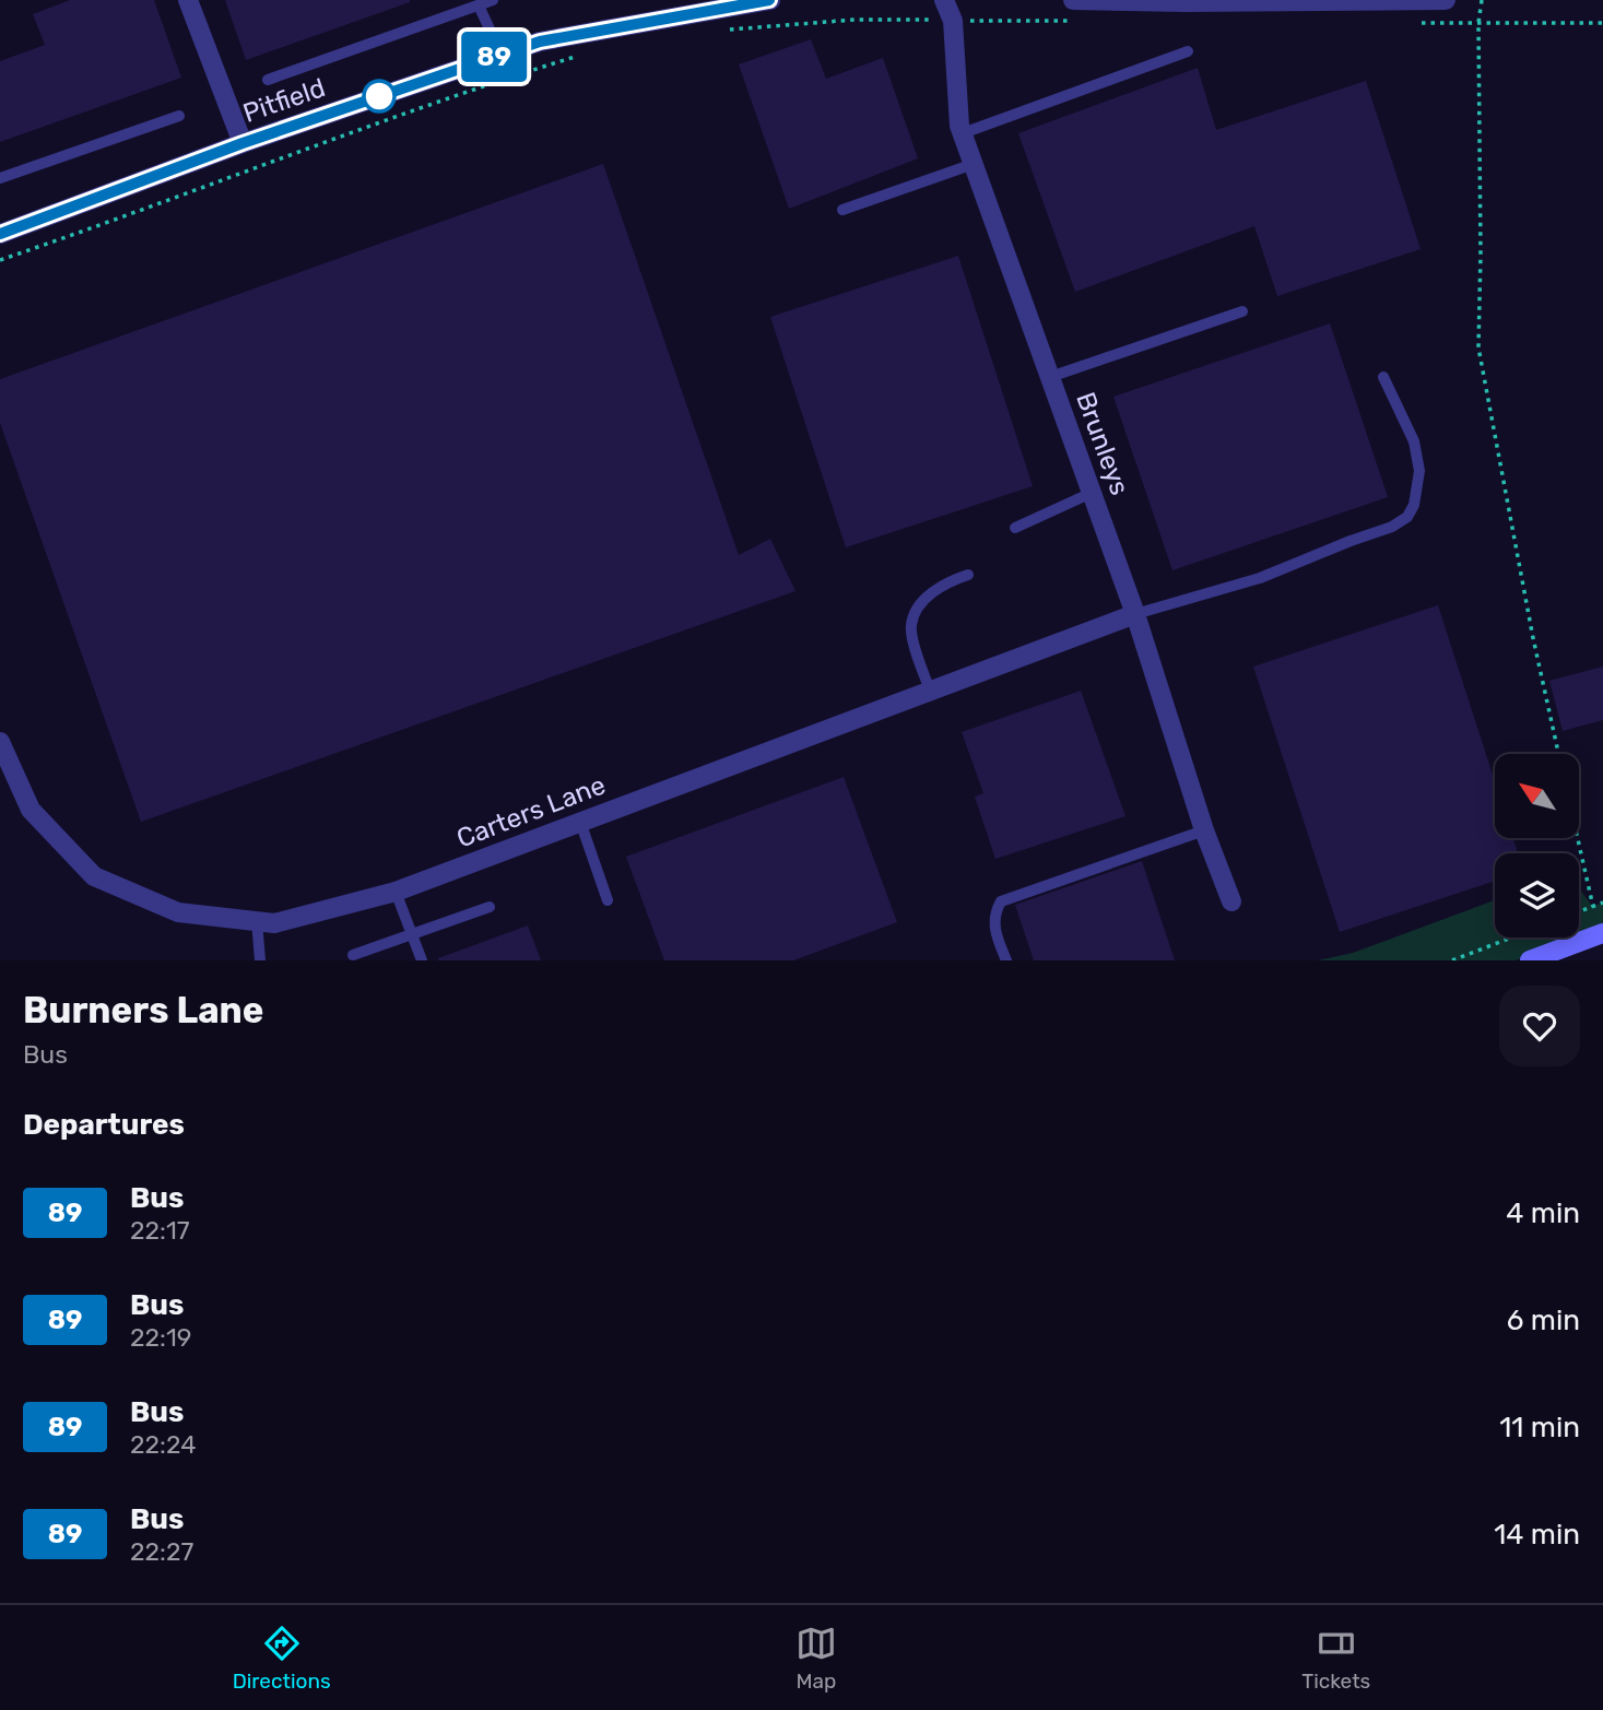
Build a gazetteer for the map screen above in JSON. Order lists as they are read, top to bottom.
{
  "streets": {
    "street": ["Pitfield", "Brunleys", "Carters Lane"]
  },
  "crossings": [
    ["Brunleys", "Carters Lane"]
  ],
  "lines": ["bus line 89"],
  "north": "top left",
  "page": {
    "on_map": "89",
    "heading": [
      ["Burners Lane", "Bus"],
      "Departures"
    ],
    "list": [
      {
        "mark": "89",
        "name": "Bus",
        "note": "22:17",
        "value": "4 min"
      },
      {
        "mark": "89",
        "name": "Bus",
        "note": "22:19",
        "value": "6 min"
      },
      {
        "mark": "89",
        "name": "Bus",
        "note": "22:24",
        "value": "11 min"
      },
      {
        "mark": "89",
        "name": "Bus",
        "note": "22:27",
        "value": "14 min"
      }
    ],
    "tabs": ["Directions", "Map", "Tickets"]
  }
}
